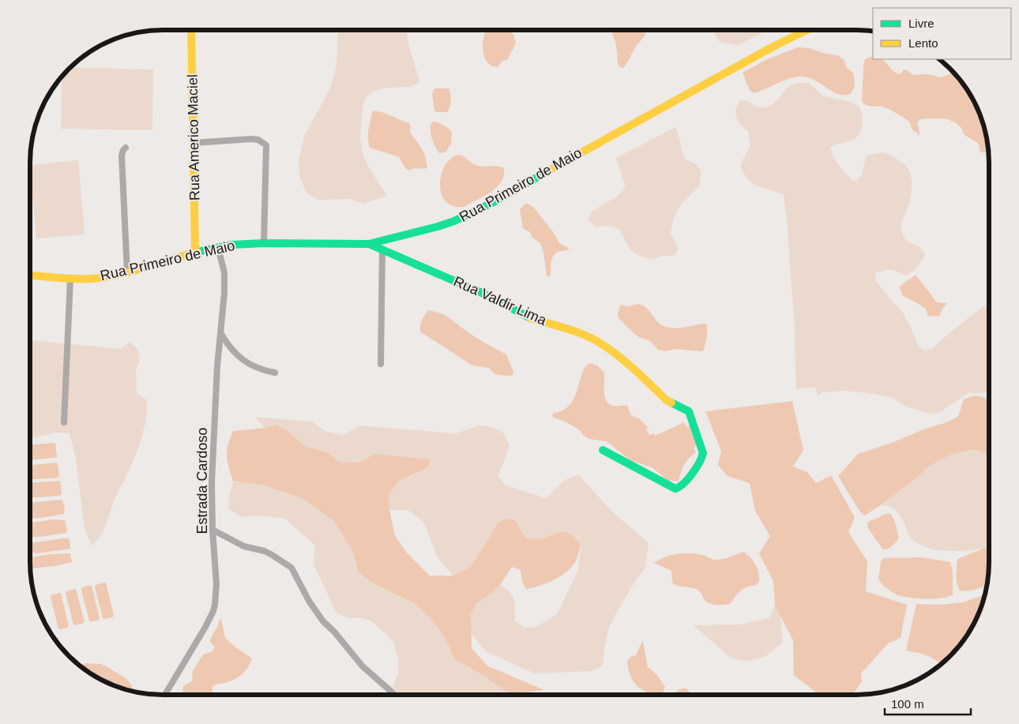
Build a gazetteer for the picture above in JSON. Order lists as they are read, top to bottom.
{
  "streets": {
    "main road": ["Rua Americo Maciel", "Rua Primeiro de Maio", "Rua Valdir Lima"],
    "street": ["Estrada Cardoso"]
  },
  "crossings": [
    ["Rua Americo Maciel", "Rua Primeiro de Maio"],
    ["Rua Primeiro de Maio", "Rua Valdir Lima"],
    ["Rua Primeiro de Maio", "Estrada Cardoso"]
  ],
  "legend": ["Livre", "Lento"],
  "scale_bar": "100 m"
}
